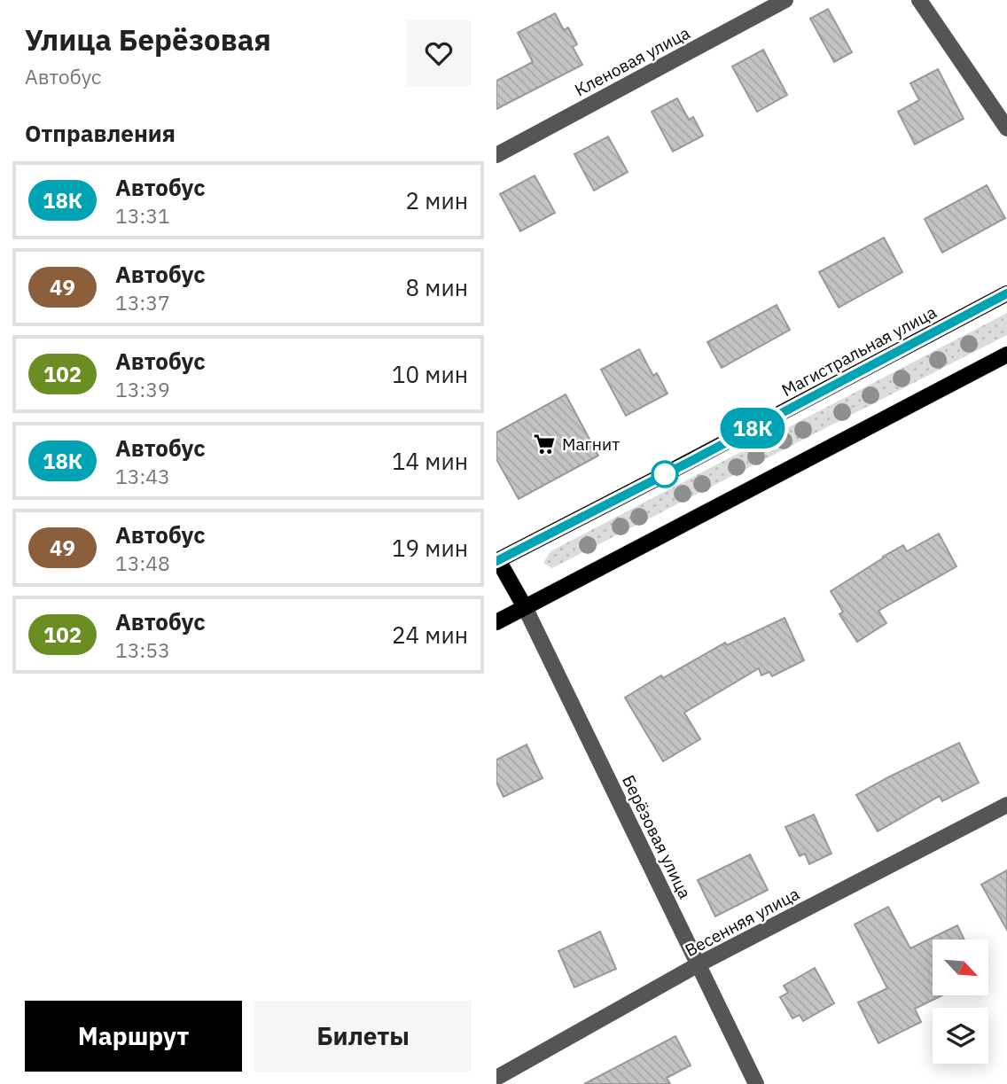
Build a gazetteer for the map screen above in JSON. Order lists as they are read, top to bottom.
{
  "streets": {
    "main road": ["Магистральная улица"],
    "street": ["Кленовая улица", "Берёзовая улица", "Весенняя улица"]
  },
  "crossings": [
    ["Берёзовая улица", "Весенняя улица"]
  ],
  "places": {
    "supermarket": ["Магнит"]
  },
  "lines": ["bus line 18К"],
  "north": "bottom right",
  "page": {
    "heading": [
      ["Улица Берёзовая", "Автобус"],
      "Отправления"
    ],
    "on_map": "18К",
    "list": [
      {
        "mark": "18К",
        "name": "Автобус",
        "note": "13:31",
        "value": "2 мин"
      },
      {
        "mark": "49",
        "name": "Автобус",
        "note": "13:37",
        "value": "8 мин"
      },
      {
        "mark": "102",
        "name": "Автобус",
        "note": "13:39",
        "value": "10 мин"
      },
      {
        "mark": "18К",
        "name": "Автобус",
        "note": "13:43",
        "value": "14 мин"
      },
      {
        "mark": "49",
        "name": "Автобус",
        "note": "13:48",
        "value": "19 мин"
      },
      {
        "mark": "102",
        "name": "Автобус",
        "note": "13:53",
        "value": "24 мин"
      }
    ],
    "buttons": ["Маршрут", "Билеты"]
  }
}
